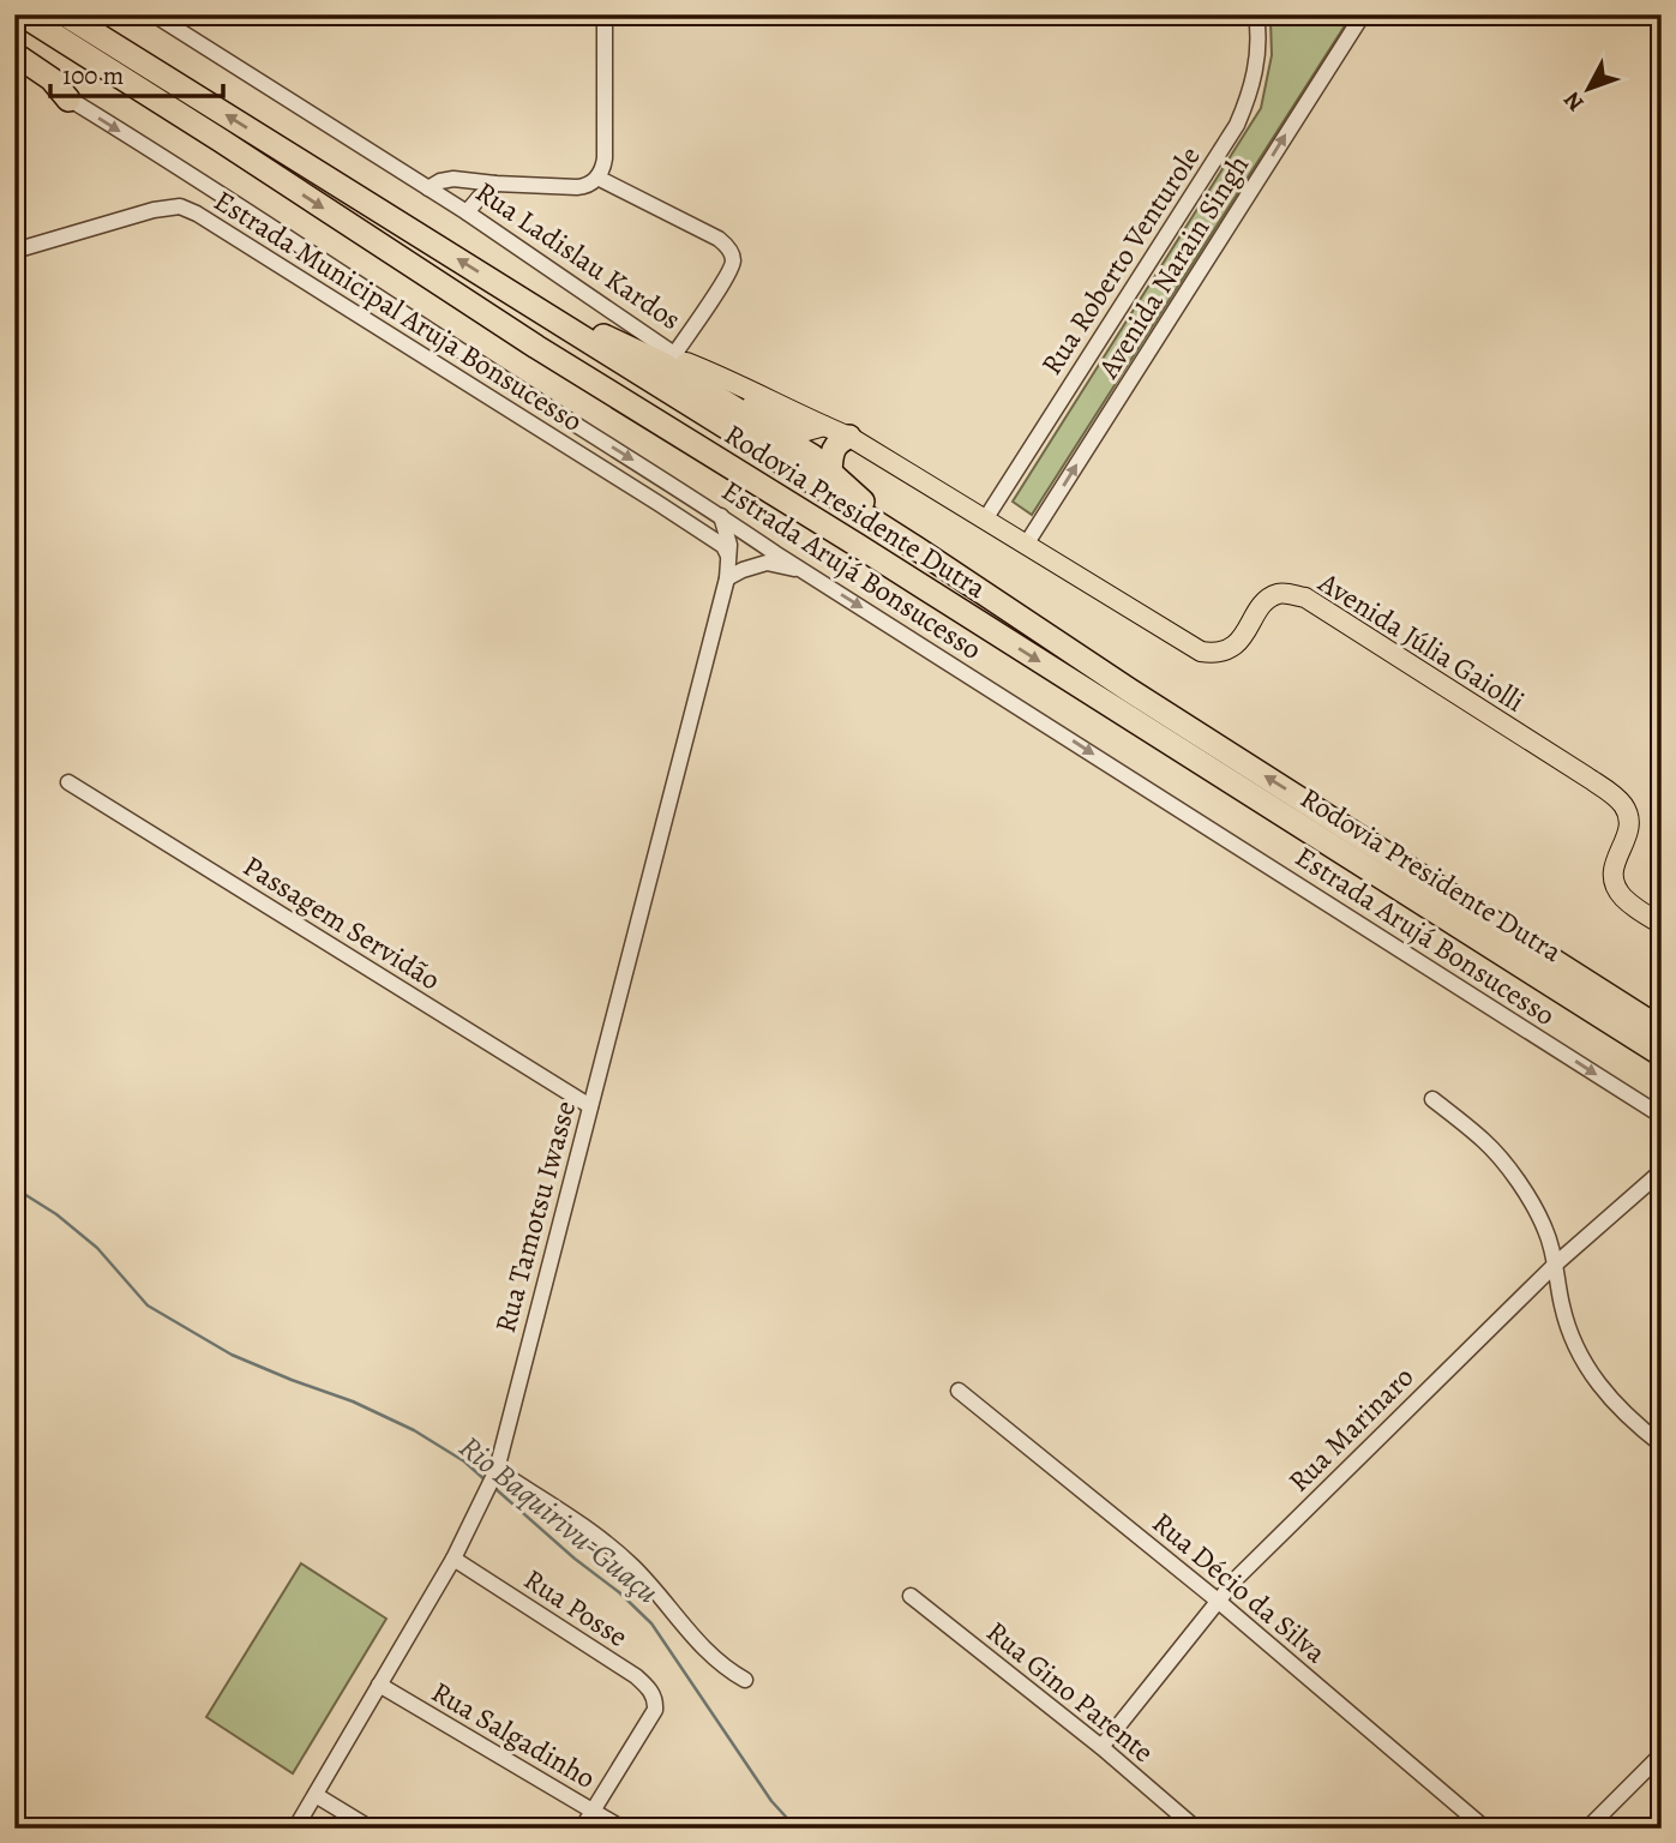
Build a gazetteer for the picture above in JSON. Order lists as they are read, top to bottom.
{
  "streets": {
    "highway": ["Rodovia Presidente Dutra"],
    "main road": ["Avenida Júlia Gaiolli"],
    "street": [
      "Rua Ladislau Kardos",
      "Rua Roberto Venturole",
      "Avenida Narain Singh",
      "Estrada Municipal Aruja Bonsucesso",
      "Estrada Arujá Bonsucesso",
      "Passagem Servidão",
      "Rua Tamotsu Iwasse",
      "Rua Marinaro",
      "Rua Décio da Silva",
      "Rua Posse",
      "Rua Gino Parente",
      "Rua Salgadinho"
    ]
  },
  "crossings": [
    ["Rua Roberto Venturole", "Avenida Júlia Gaiolli"],
    ["Avenida Narain Singh", "Avenida Júlia Gaiolli"],
    ["Estrada Municipal Aruja Bonsucesso", "Rua Tamotsu Iwasse"],
    ["Estrada Arujá Bonsucesso", "Rua Tamotsu Iwasse"],
    ["Passagem Servidão", "Rua Tamotsu Iwasse"],
    ["Rua Tamotsu Iwasse", "Rua Posse"],
    ["Rua Tamotsu Iwasse", "Rua Salgadinho"],
    ["Rua Marinaro", "Rua Décio da Silva"],
    ["Rua Marinaro", "Rua Gino Parente"],
    ["Rua Posse", "Rua Salgadinho"]
  ],
  "one_way": ["Avenida Narain Singh", "Estrada Arujá Bonsucesso"],
  "water": ["Rio Baquirivu-Guaçu"],
  "scale_bar": "100 m",
  "north": "bottom left"
}
